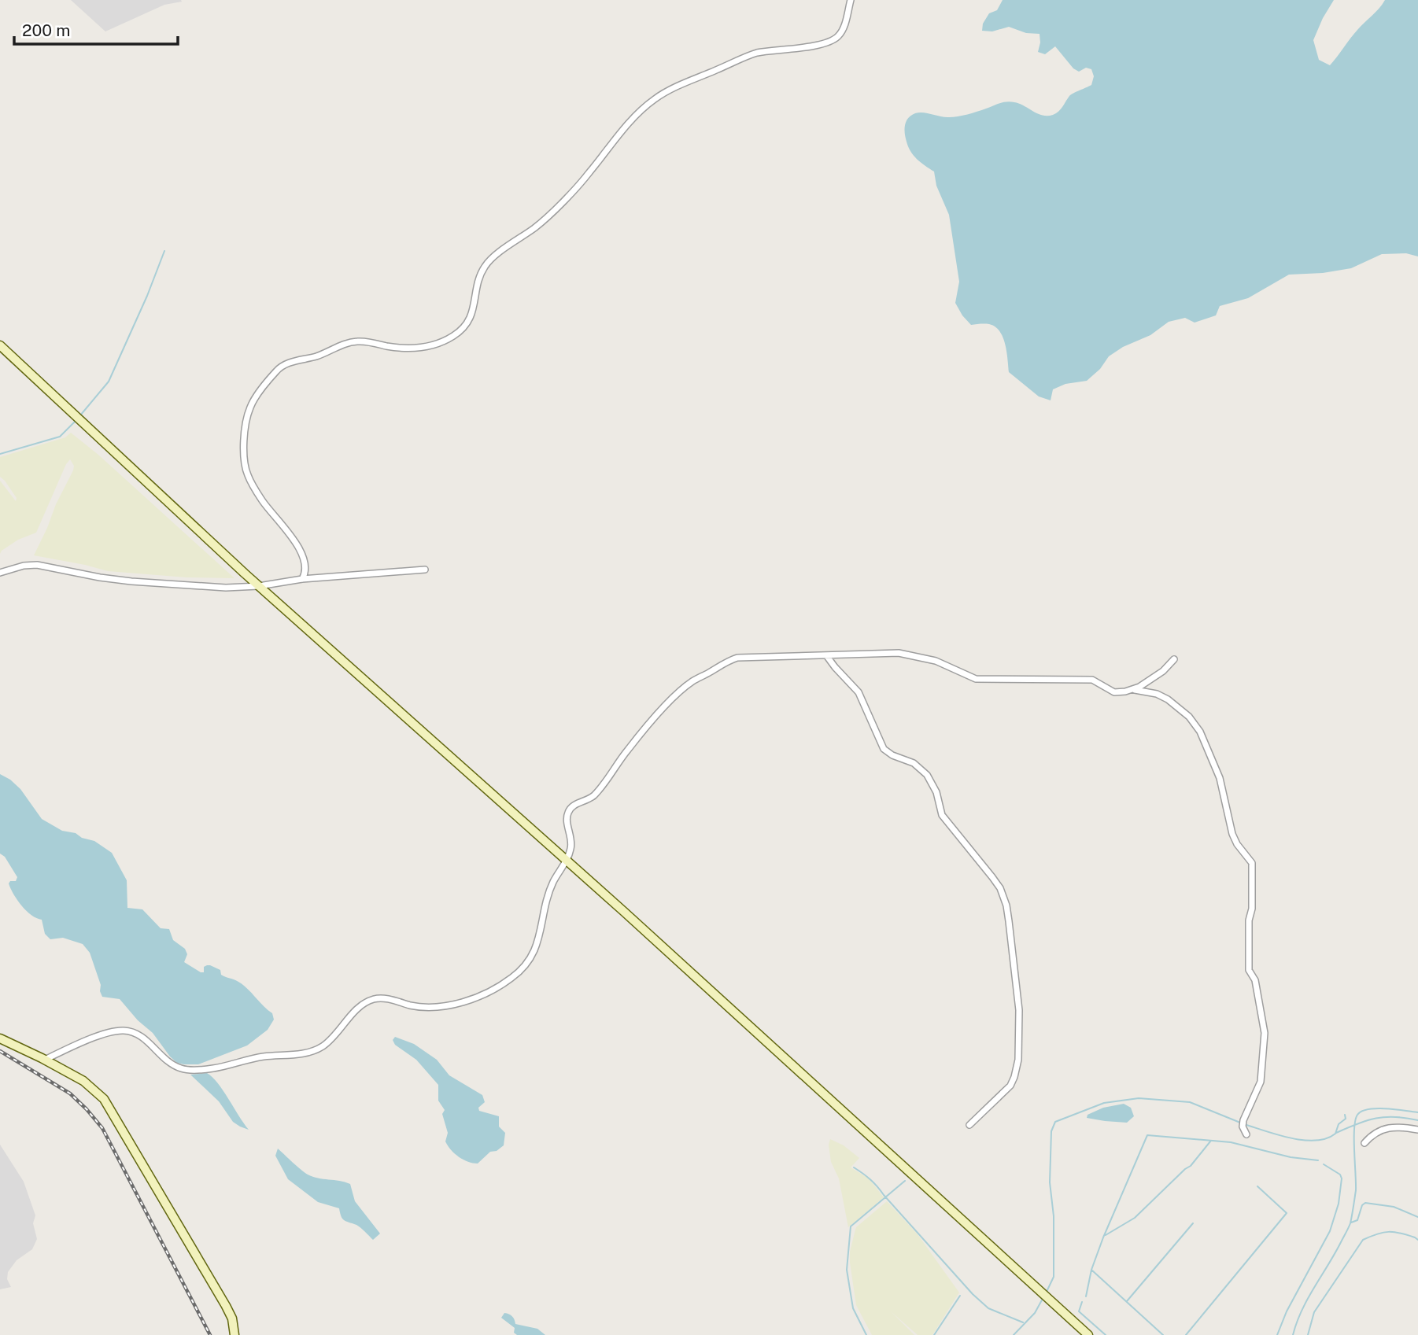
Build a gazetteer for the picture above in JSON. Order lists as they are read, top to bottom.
{
  "scale_bar": "200 m"
}
